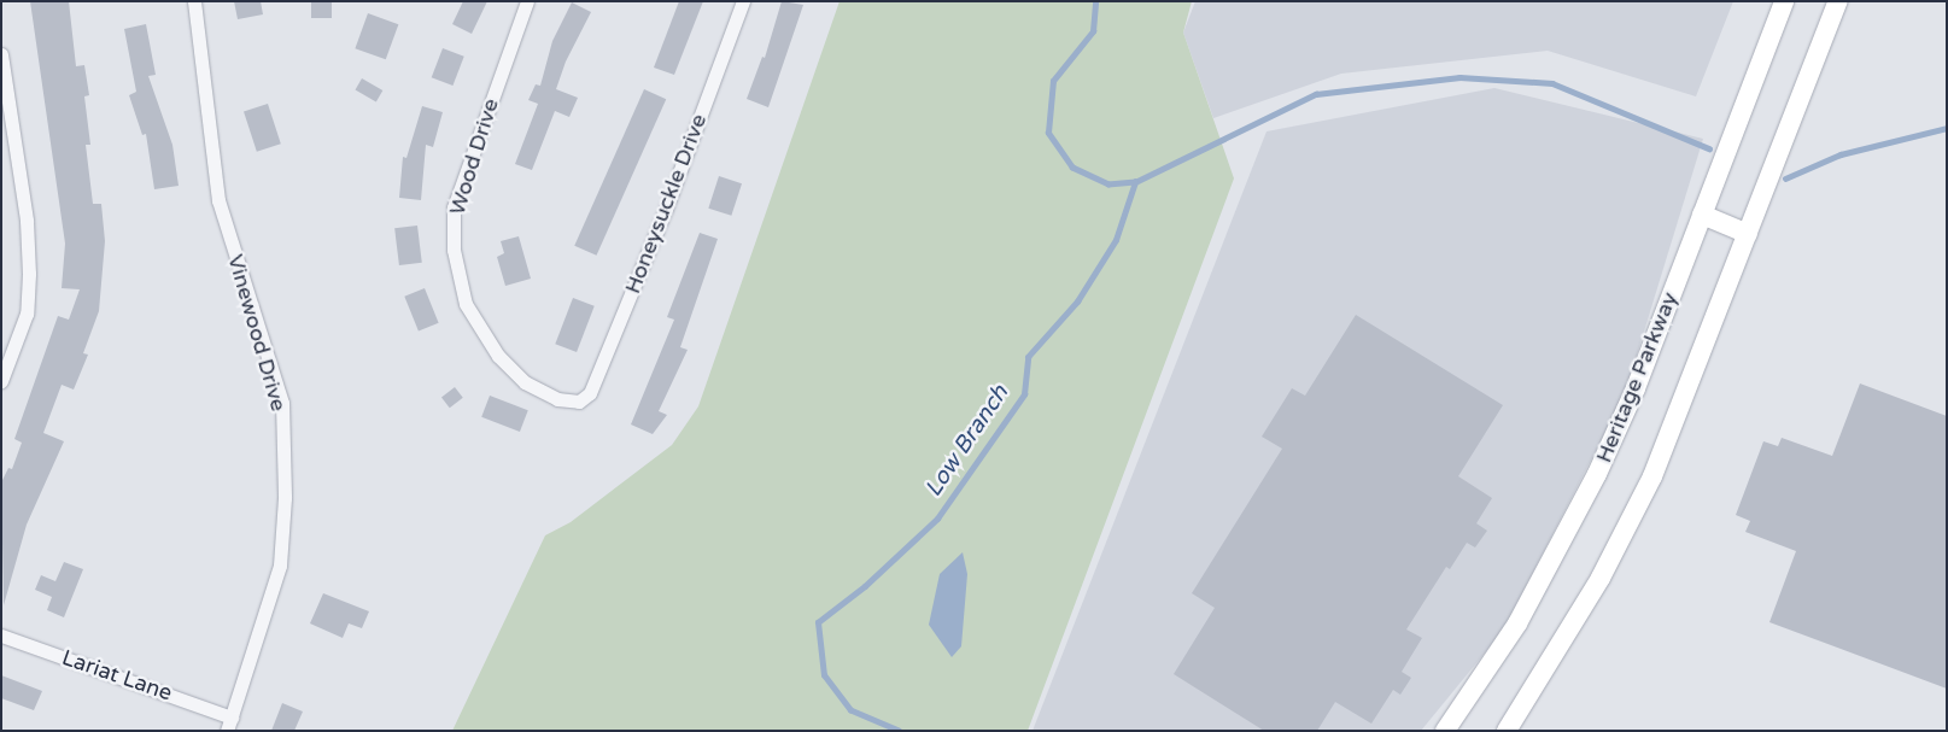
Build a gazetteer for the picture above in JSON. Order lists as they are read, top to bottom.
{
  "streets": {
    "main road": ["Heritage Parkway"],
    "street": [
      "Wood Drive",
      "Honeysuckle Drive",
      "Vinewood Drive",
      "Lariat Lane"
    ]
  },
  "crossings": [
    ["Wood Drive", "Honeysuckle Drive"],
    ["Vinewood Drive", "Lariat Lane"]
  ],
  "water": ["Low Branch"]
}
